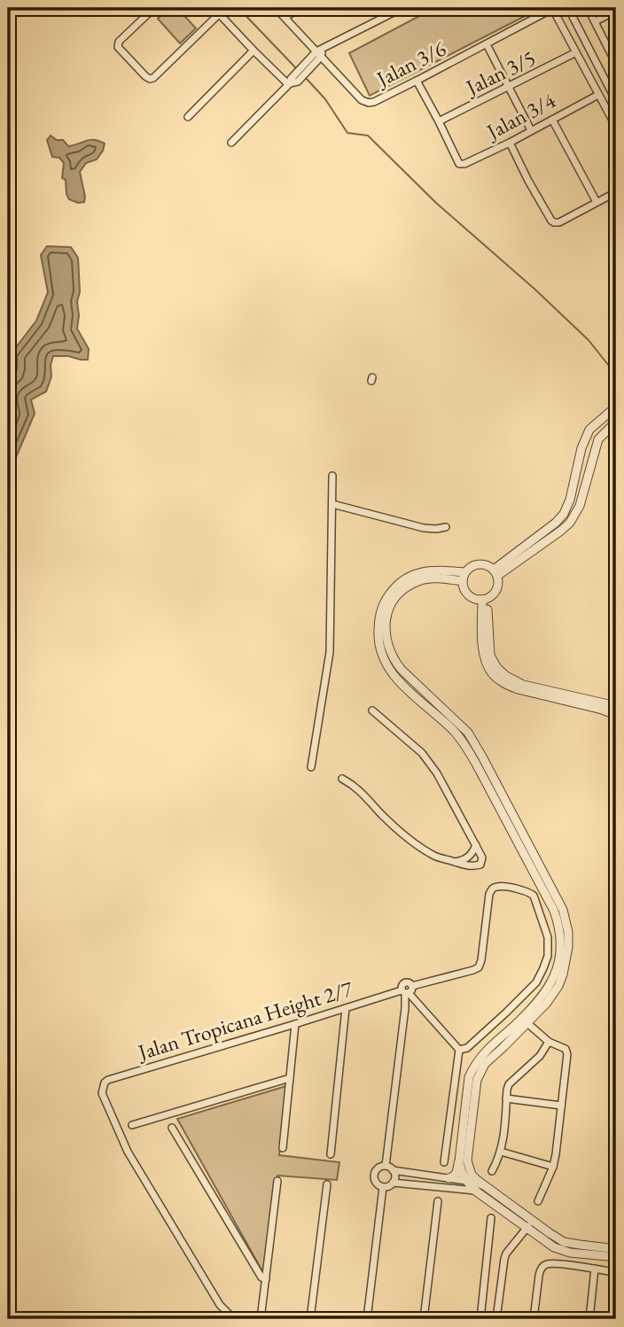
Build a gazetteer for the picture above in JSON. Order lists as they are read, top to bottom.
{
  "streets": {
    "street": [
      "Jalan 3/6",
      "Jalan 3/5",
      "Jalan 3/4",
      "Jalan Tropicana Height 2/7"
    ]
  },
  "crossings": [
    ["Jalan 3/5", "Jalan 3/4"]
  ]
}
